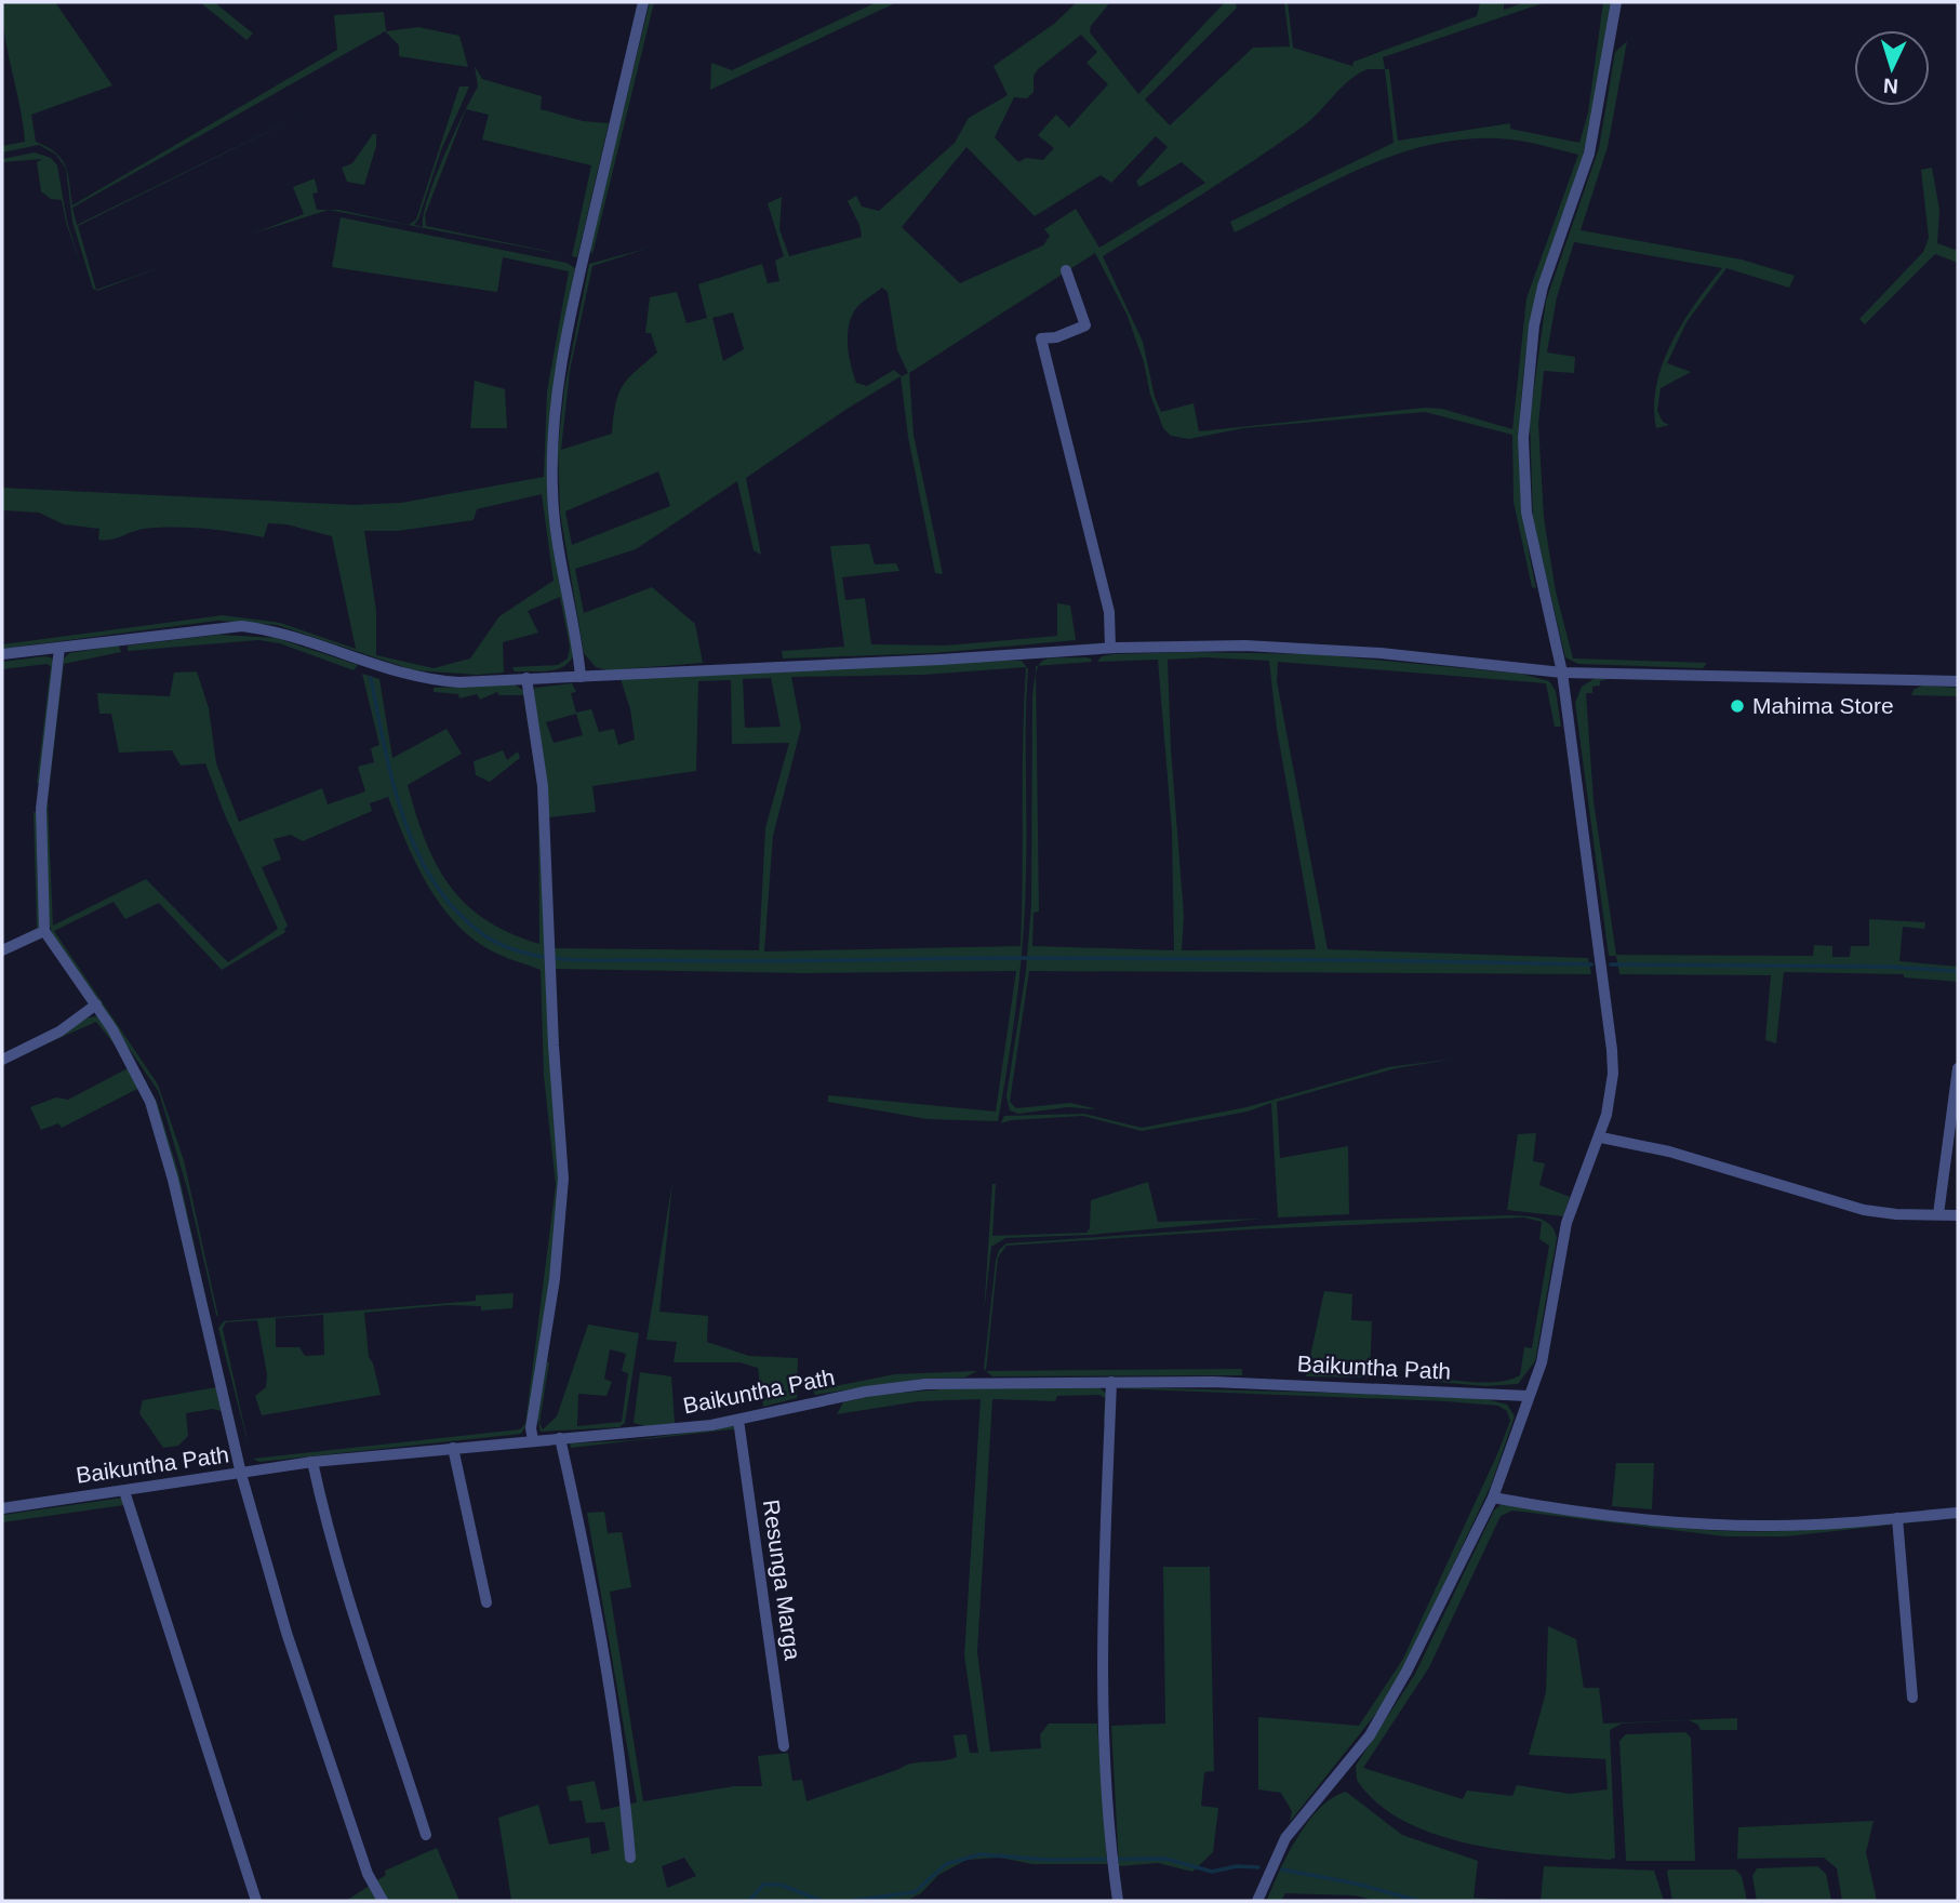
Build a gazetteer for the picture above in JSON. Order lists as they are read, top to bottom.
{
  "streets": {
    "street": ["Baikuntha Path", "Resunga Marga"]
  },
  "crossings": [
    ["Baikuntha Path", "Resunga Marga"]
  ],
  "places": ["Mahima Store"],
  "north": "bottom"
}
